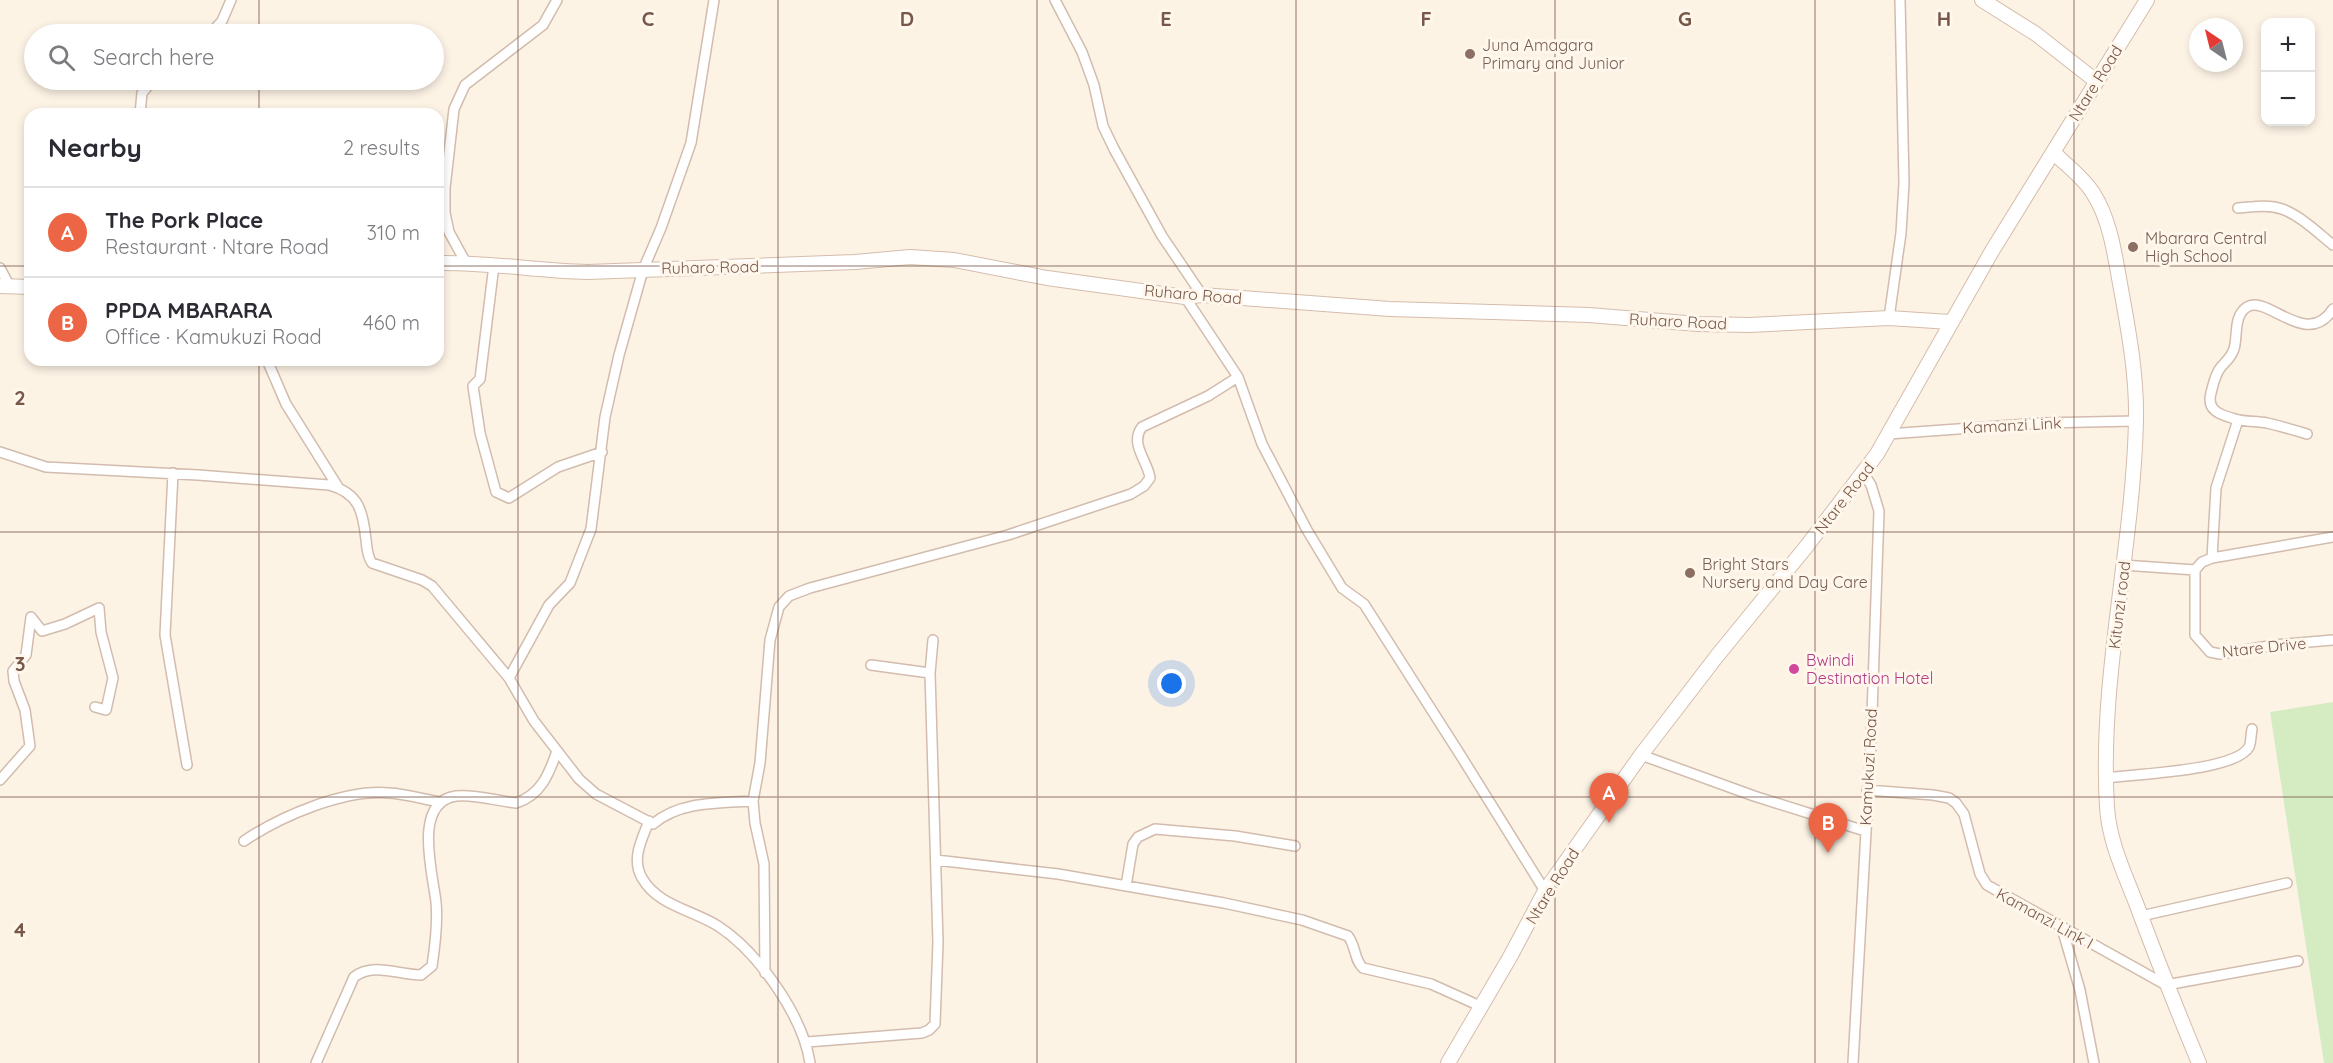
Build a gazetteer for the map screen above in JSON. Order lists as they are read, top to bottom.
{
  "streets": {
    "street": [
      "Ntare Road",
      "Ruharo Road",
      "Kamanzi Link",
      "Kitunzi road",
      "Ntare Drive",
      "Kamukuzi Road",
      "Kamanzi Link I"
    ]
  },
  "crossings": [
    ["Ntare Road", "Ruharo Road"],
    ["Ntare Road", "Kamanzi Link"],
    ["Ntare Road", "Kitunzi road"],
    ["Ntare Road", "Kamukuzi Road"],
    ["Kamanzi Link", "Kitunzi road"],
    ["Kitunzi road", "Kamanzi Link I"],
    ["Kamukuzi Road", "Kamanzi Link I"]
  ],
  "places": [
    "Juna Amagara Primary and Junior",
    "Mbarara Central High School",
    "Bright Stars Nursery and Day Care",
    "Bwindi Destination Hotel"
  ],
  "north": "top left",
  "page": {
    "map_buttons": ["+", "−"],
    "search": "Search here",
    "heading": ["Nearby", "2 results"],
    "list": [
      {
        "mark": "A",
        "name": "The Pork Place",
        "note": "Restaurant · Ntare Road",
        "value": "310 m"
      },
      {
        "mark": "B",
        "name": "PPDA MBARARA",
        "note": "Office · Kamukuzi Road",
        "value": "460 m"
      }
    ],
    "pins": ["A", "B"]
  },
  "grid": {
    "columns": [
      "C",
      "D",
      "E",
      "F",
      "G",
      "H"
    ],
    "rows": ["2", "3", "4"]
  }
}
